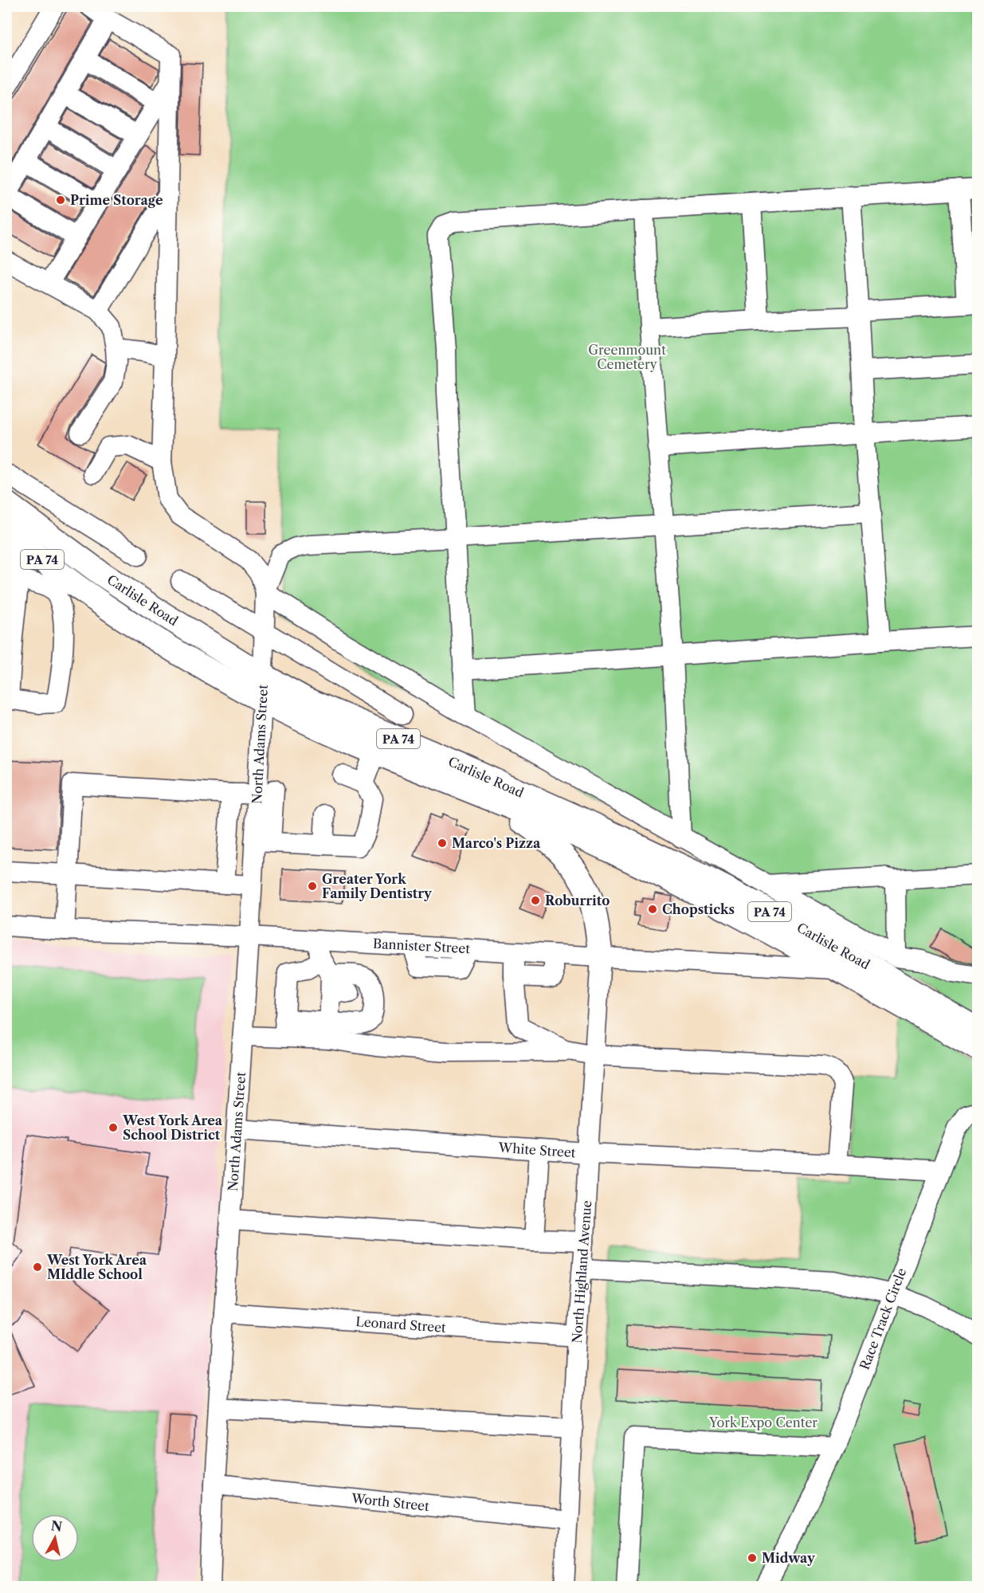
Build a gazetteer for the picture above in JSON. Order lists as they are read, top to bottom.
{
  "streets": {
    "main road": ["PA 74", "Carlisle Road"],
    "street": [
      "North Adams Street",
      "Bannister Street",
      "White Street",
      "North Highland Avenue",
      "Race Track Circle",
      "Leonard Street",
      "Worth Street"
    ]
  },
  "crossings": [
    ["Carlisle Road", "North Adams Street"],
    ["Carlisle Road", "Bannister Street"],
    ["North Adams Street", "Bannister Street"],
    ["North Adams Street", "White Street"],
    ["North Adams Street", "Leonard Street"],
    ["North Adams Street", "Worth Street"],
    ["Bannister Street", "North Highland Avenue"],
    ["White Street", "North Highland Avenue"],
    ["White Street", "Race Track Circle"],
    ["North Highland Avenue", "Leonard Street"],
    ["North Highland Avenue", "Worth Street"]
  ],
  "parks": ["Greenmount Cemetery", "York Expo Center"],
  "places": [
    "Prime Storage",
    "Marco's Pizza",
    "Greater York Family Dentistry",
    "Roburrito",
    "Chopsticks",
    "West York Area School District",
    "West York Area MIddle School",
    "Midway"
  ],
  "north": "top"
}
